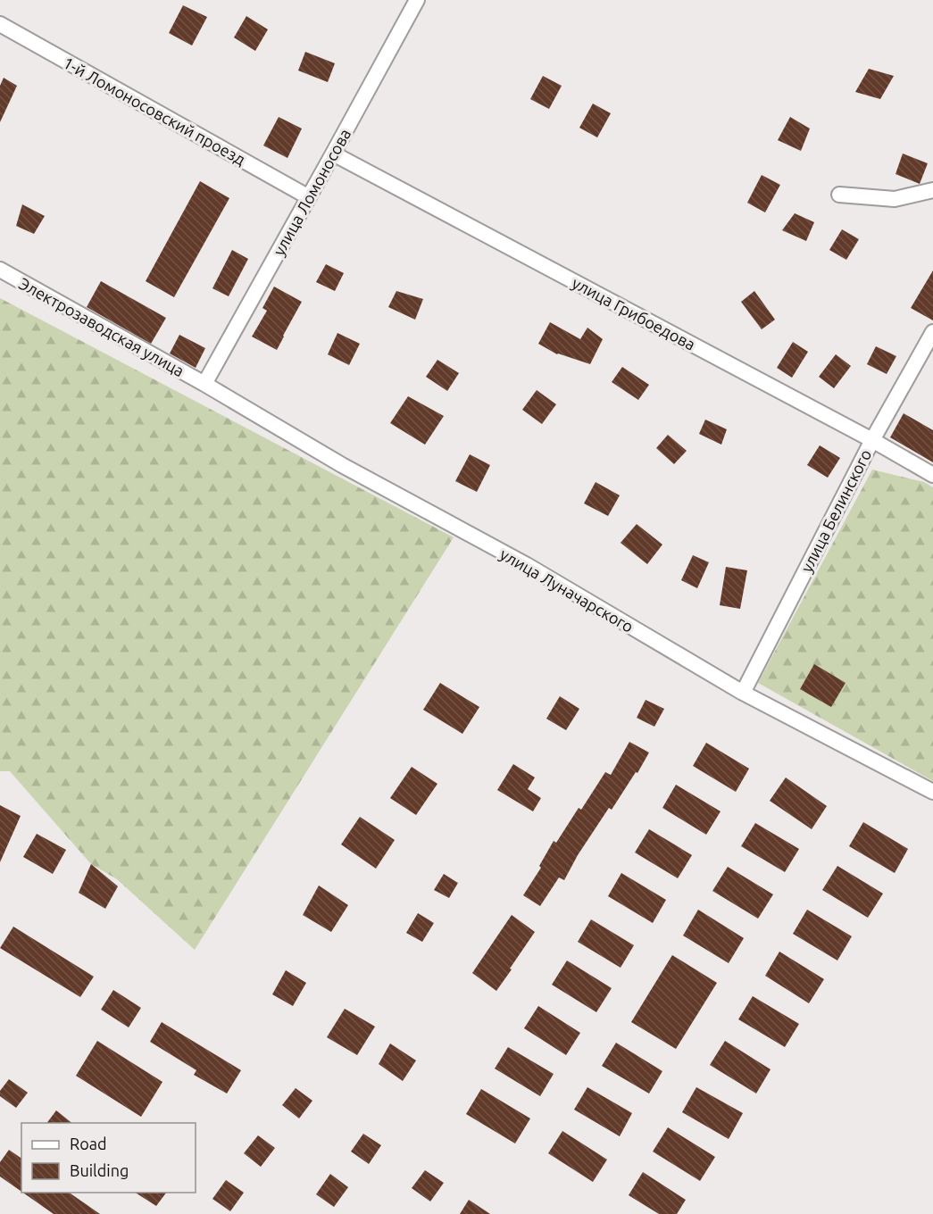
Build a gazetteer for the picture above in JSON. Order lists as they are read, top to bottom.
{
  "streets": {
    "street": [
      "1-й Ломоносовский проезд",
      "улица Ломоносова",
      "улица Грибоедова",
      "Электрозаводская улица",
      "улица Белинского",
      "улица Луначарского"
    ]
  },
  "crossings": [
    ["1-й Ломоносовский проезд", "улица Ломоносова"],
    ["улица Ломоносова", "улица Грибоедова"],
    ["улица Ломоносова", "Электрозаводская улица"],
    ["улица Ломоносова", "улица Луначарского"],
    ["улица Грибоедова", "улица Белинского"],
    ["Электрозаводская улица", "улица Луначарского"],
    ["улица Белинского", "улица Луначарского"]
  ],
  "legend": ["Road", "Building"]
}
